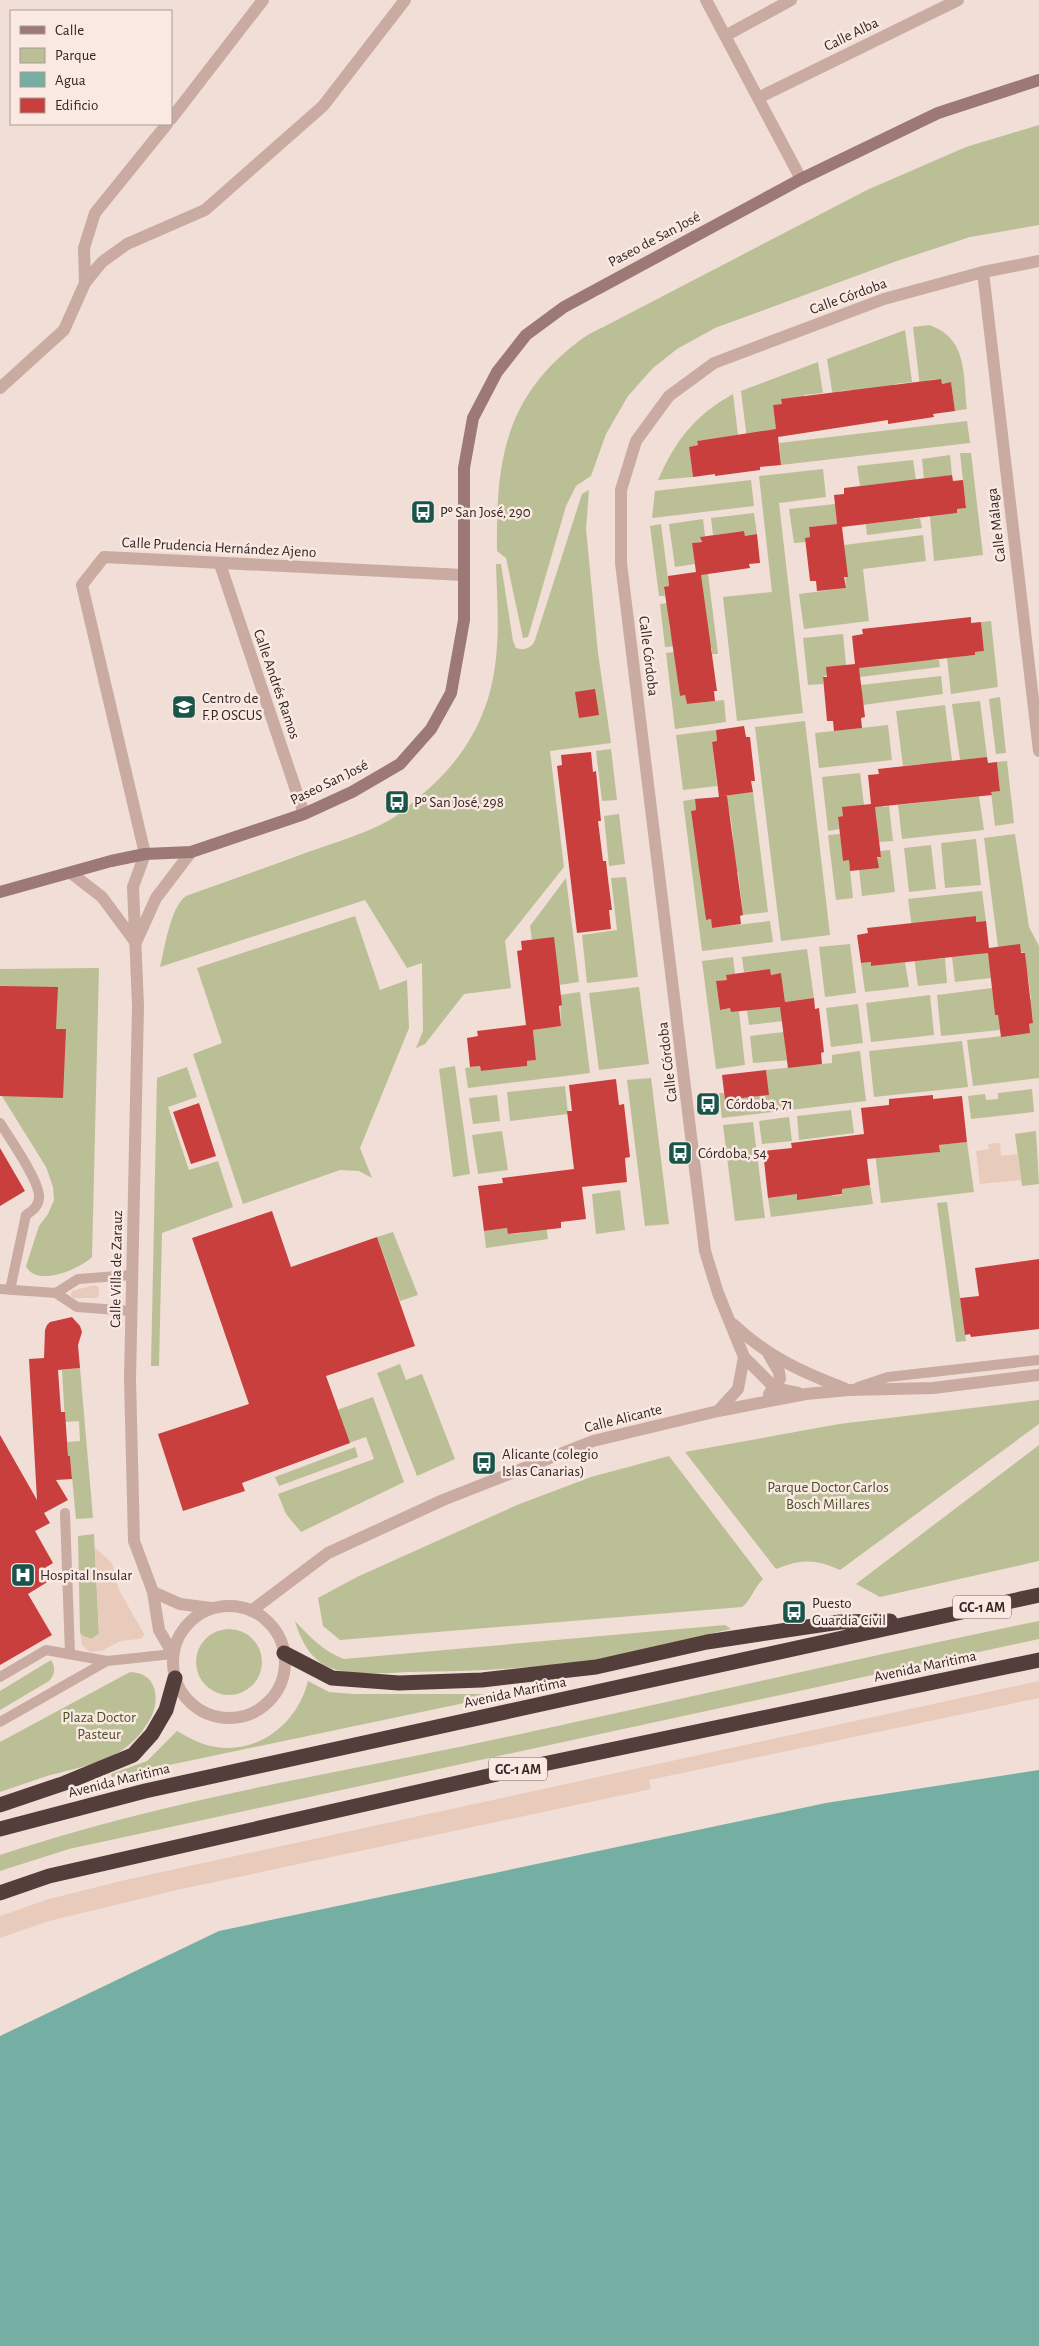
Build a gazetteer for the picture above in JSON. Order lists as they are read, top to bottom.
{
  "streets": {
    "highway": ["GC-1 AM", "Avenida Maritima"],
    "street": [
      "Calle Alba",
      "Paseo de San José",
      "Calle Córdoba",
      "Calle Málaga",
      "Calle Prudencia Hernández Ajeno",
      "Calle Andrés Ramos",
      "Paseo San José",
      "Calle Villa de Zarauz",
      "Calle Alicante"
    ]
  },
  "crossings": [
    ["Paseo de San José", "Calle Prudencia Hernández Ajeno"],
    ["Paseo de San José", "Paseo San José"],
    ["Calle Córdoba", "Calle Málaga"],
    ["Calle Prudencia Hernández Ajeno", "Calle Andrés Ramos"],
    ["Calle Prudencia Hernández Ajeno", "Paseo San José"],
    ["Calle Prudencia Hernández Ajeno", "Calle Villa de Zarauz"],
    ["Calle Andrés Ramos", "Paseo San José"],
    ["Paseo San José", "Calle Villa de Zarauz"],
    ["Calle Villa de Zarauz", "Calle Alicante"]
  ],
  "parks": ["Parque Doctor Carlos Bosch Millares", "Plaza Doctor Pasteur"],
  "places": {
    "bus stop": [
      "Pº San José, 290",
      "Pº San José, 298",
      "Córdoba, 71",
      "Córdoba, 54",
      "Alicante (colegio Islas Canarias)",
      "Puesto Guardia Civil"
    ],
    "school or university": ["Centro de F.P. OSCUS"],
    "hospital": ["Hospital Insular"]
  },
  "legend": [
    "Calle",
    "Parque",
    "Agua",
    "Edificio"
  ]
}
